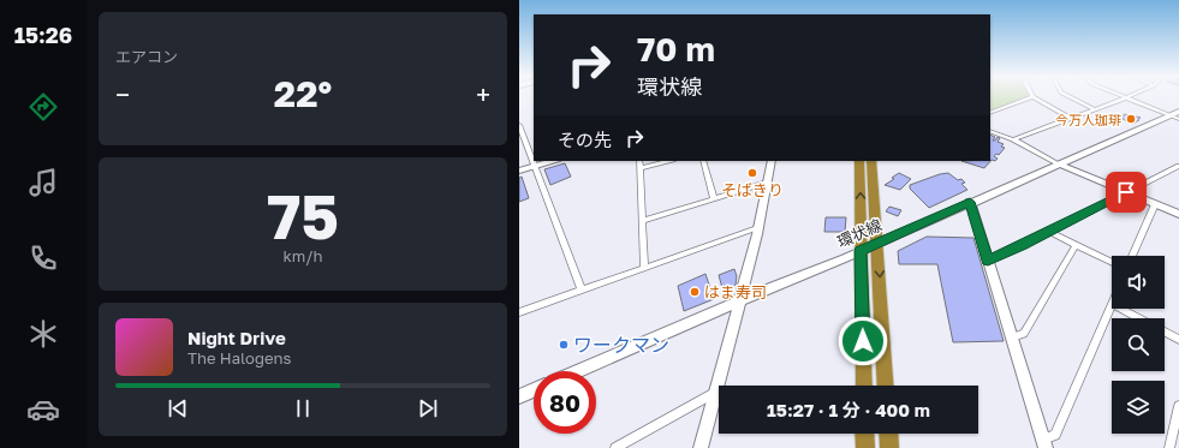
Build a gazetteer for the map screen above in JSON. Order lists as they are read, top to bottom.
{
  "streets": {
    "street": ["環状線"]
  },
  "places": [
    "今万人珈琲",
    "そばきり",
    "はま寿司",
    "ワークマン"
  ],
  "page": {
    "tabs": "15:26",
    "tile": [
      "エアコン",
      ["75", "km/h"]
    ],
    "turn": ["70 m", "環状線"],
    "heat": ["−", "22°", "+"],
    "then": "その先",
    "song": ["Night Drive", "The Halogens"],
    "limit": "80",
    "trip": "15:27 · 1 分 · 400 m"
  }
}
